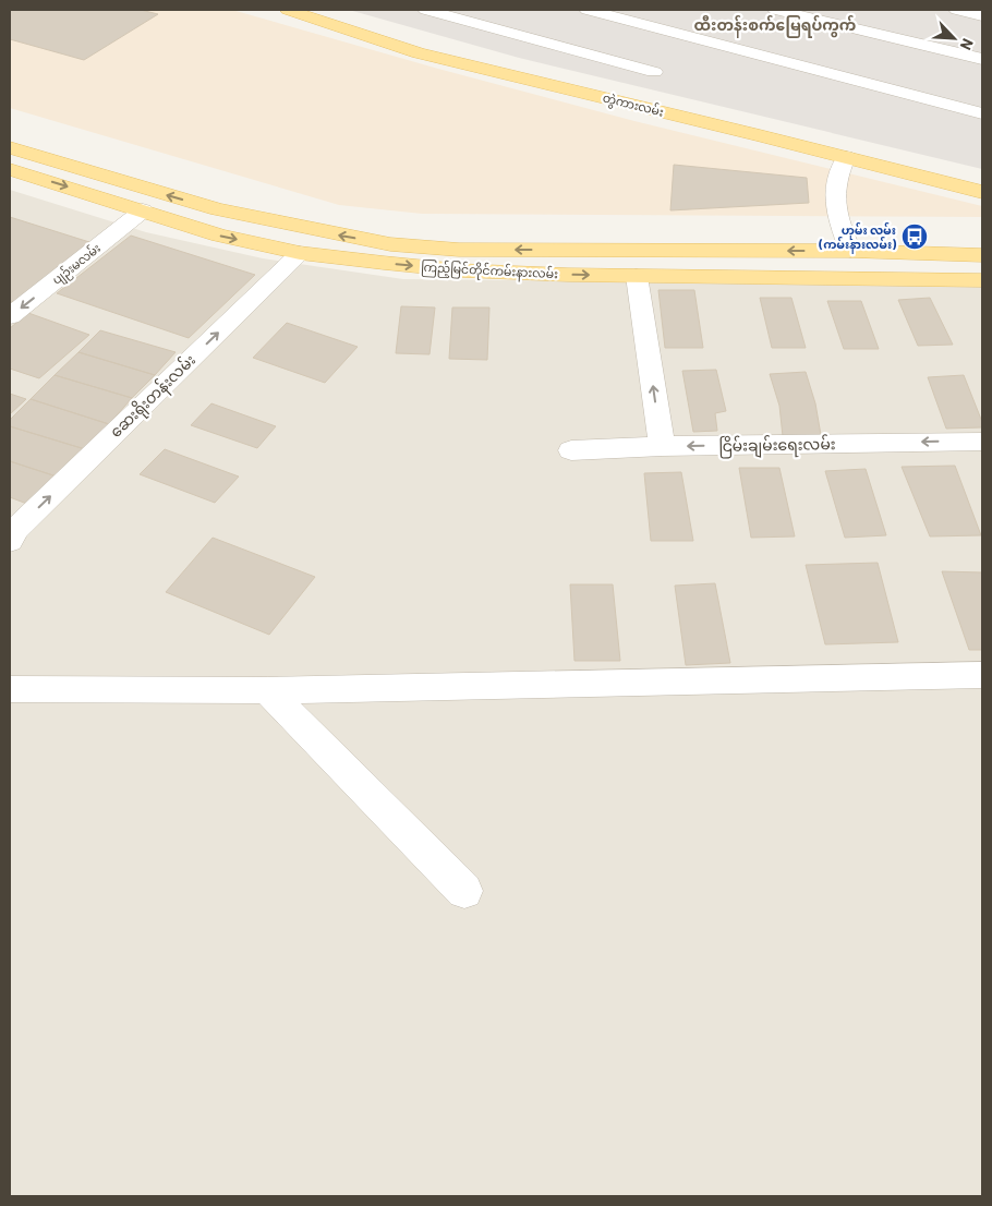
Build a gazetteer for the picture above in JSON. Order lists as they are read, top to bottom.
{
  "streets": {
    "main road": ["တွဲကားလမ်း", "ကြည့်မြင်တိုင်ကမ်းနားလမ်း"],
    "street": ["ပျဉ်းမလမ်း", "ဆေးရိုးတန်းလမ်း", "ငြိမ်းချမ်းရေးလမ်း"]
  },
  "crossings": [
    ["ပျဉ်းမလမ်း", "ကြည့်မြင်တိုင်ကမ်းနားလမ်း"],
    ["ကြည့်မြင်တိုင်ကမ်းနားလမ်း", "ဆေးရိုးတန်းလမ်း"]
  ],
  "one_way": ["ပျဉ်းမလမ်း", "ဆေးရိုးတန်းလမ်း"],
  "districts": ["ထီးတန်းစက်မြေရပ်ကွက်"],
  "places": {
    "bus stop": ["ဟုမ်း လမ်း (ကမ်းနားလမ်း)"]
  },
  "north": "bottom right"
}
